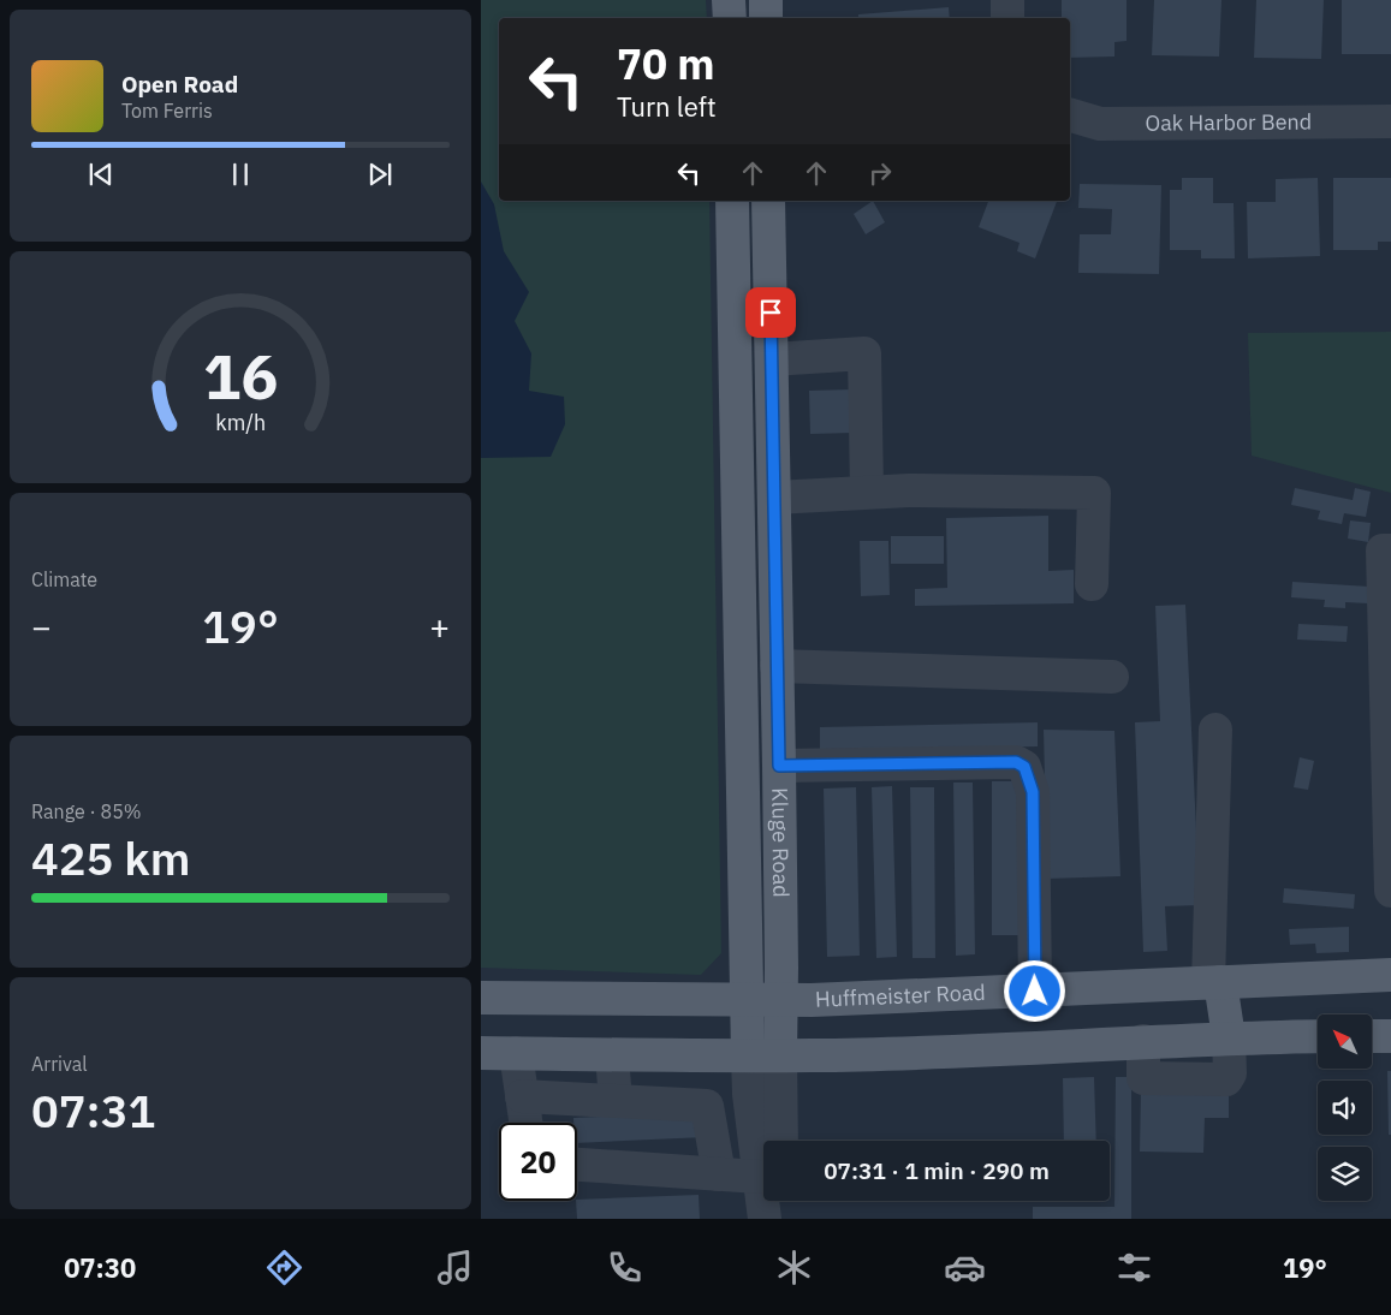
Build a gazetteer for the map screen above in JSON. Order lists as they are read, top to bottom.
{
  "streets": {
    "main road": ["Kluge Road", "Huffmeister Road"],
    "street": ["Oak Harbor Bend"]
  },
  "crossings": [
    ["Kluge Road", "Huffmeister Road"]
  ],
  "north": "top left",
  "page": {
    "turn": ["70 m", "Turn left"],
    "song": ["Open Road", "Tom Ferris"],
    "tile": [
      "Climate",
      ["Range · 85%", "425 km"],
      ["Arrival", "07:31"]
    ],
    "heat": ["−", "19°", "+"],
    "limit": "20",
    "trip": "07:31 · 1 min · 290 m",
    "tabs": ["07:30", "19°"],
    "gauge": ["16", "km/h"]
  }
}
